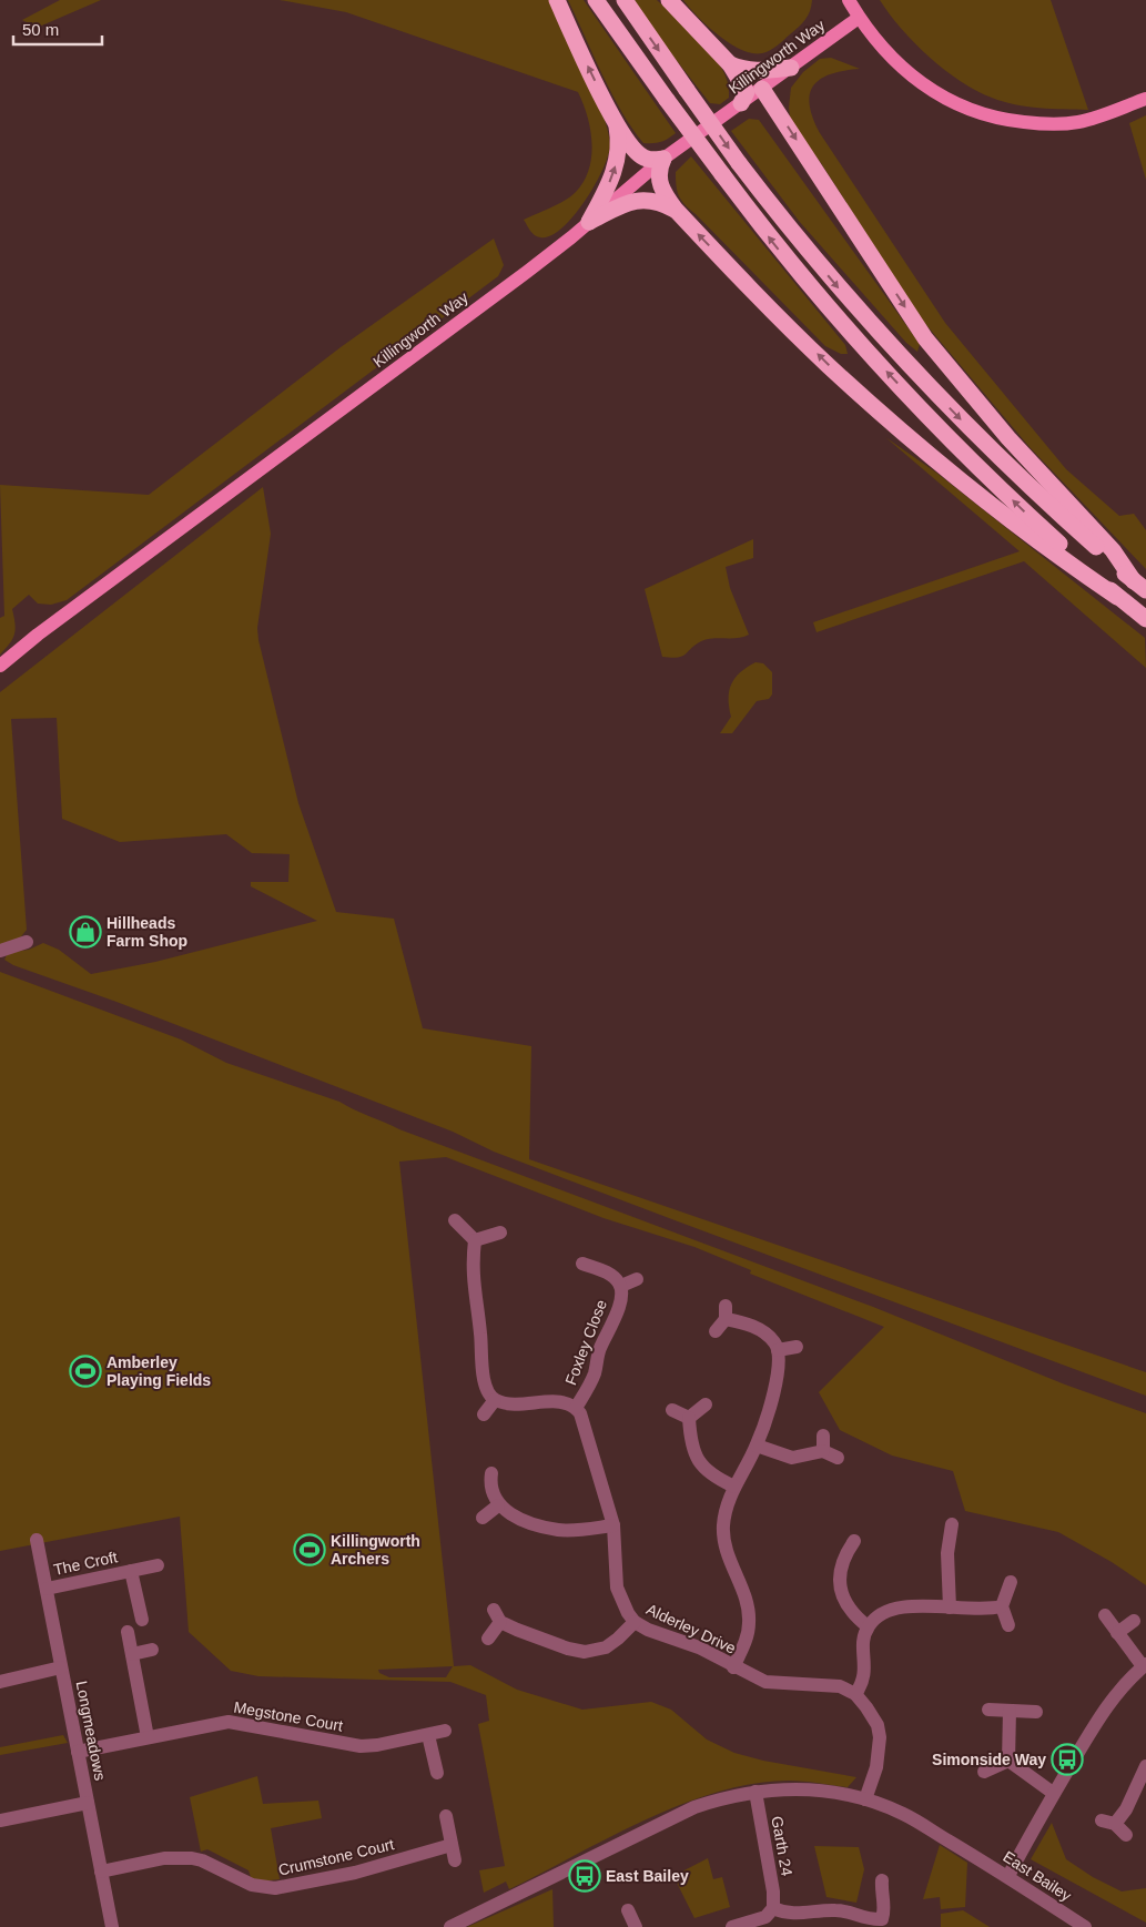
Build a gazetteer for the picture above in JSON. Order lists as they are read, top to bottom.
{
  "streets": {
    "main road": ["Killingworth Way"],
    "street": [
      "Foxley Close",
      "The Croft",
      "Alderley Drive",
      "Megstone Court",
      "Longmeadows",
      "Garth 24",
      "Crumstone Court",
      "East Bailey"
    ]
  },
  "crossings": [
    ["Foxley Close", "Alderley Drive"],
    ["The Croft", "Longmeadows"],
    ["Megstone Court", "Longmeadows"],
    ["Longmeadows", "Crumstone Court"],
    ["Garth 24", "East Bailey"]
  ],
  "places": {
    "shop": ["Hillheads Farm Shop"],
    "sports": ["Amberley Playing Fields", "Killingworth Archers"],
    "bus stop": ["Simonside Way", "East Bailey"]
  },
  "scale_bar": "50 m"
}
